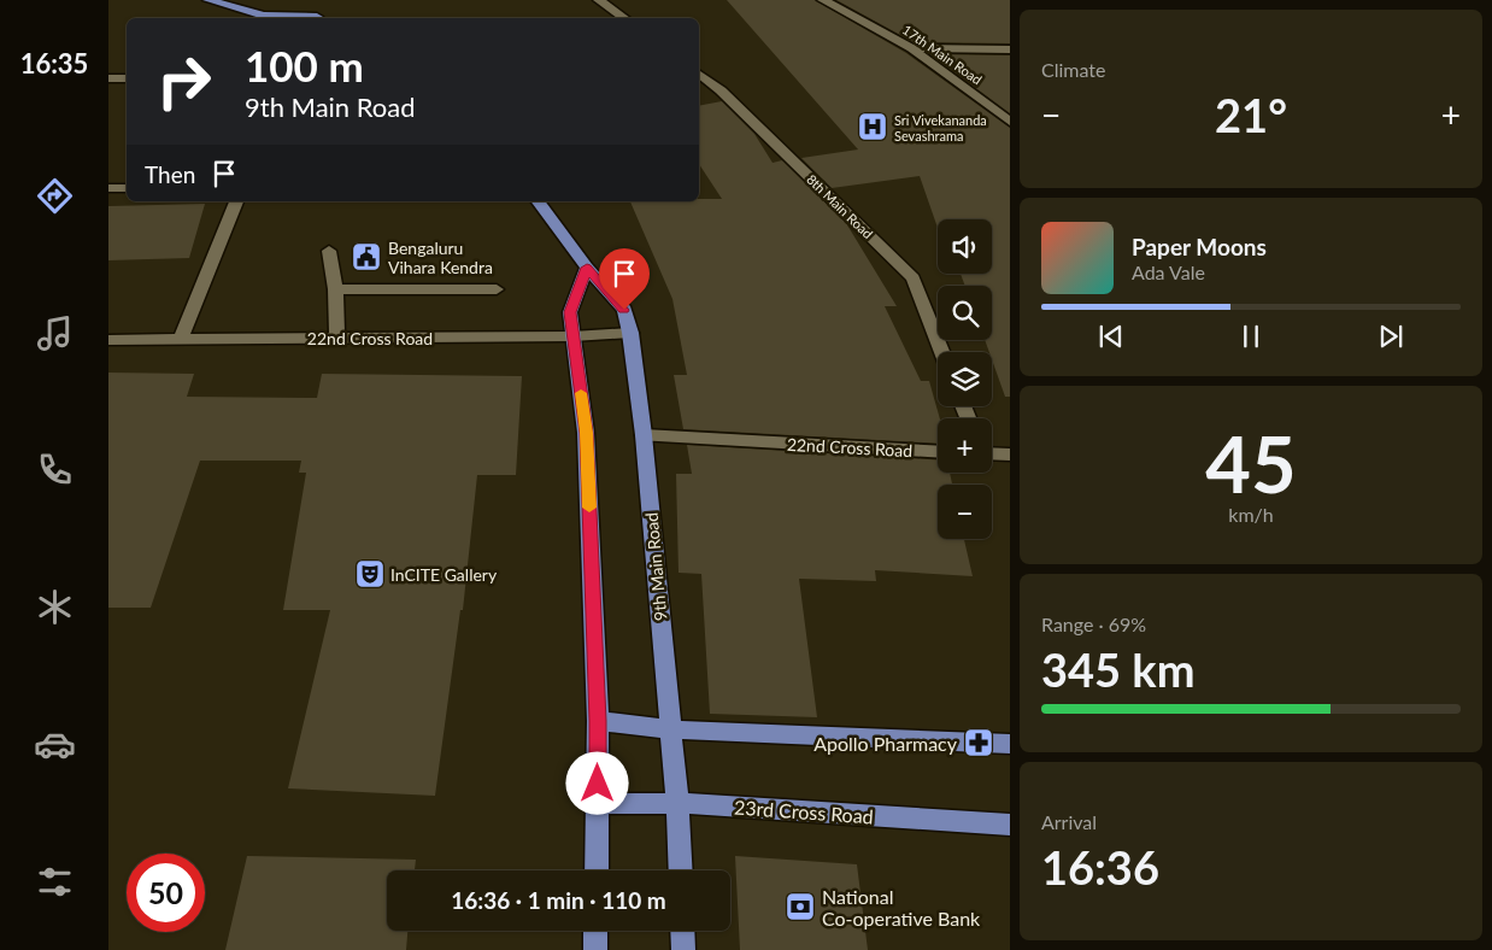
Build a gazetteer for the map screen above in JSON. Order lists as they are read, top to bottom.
{
  "streets": {
    "main road": ["9th Main Road", "23rd Cross Road"],
    "street": ["17th Main Road", "8th Main Road", "22nd Cross Road"]
  },
  "crossings": [
    ["22nd Cross Road", "9th Main Road"],
    ["9th Main Road", "23rd Cross Road"]
  ],
  "places": {
    "hospital": ["Sri Vivekananda Sevashrama"],
    "public building": ["Bengaluru Vihara Kendra"],
    "theatre": ["InCITE Gallery"],
    "pharmacy": ["Apollo Pharmacy"],
    "bank": ["National Co-operative Bank"]
  },
  "page": {
    "tabs": "16:35",
    "tile": [
      "Climate",
      ["45", "km/h"],
      ["Range · 69%", "345 km"],
      ["Arrival", "16:36"]
    ],
    "turn": ["100 m", "9th Main Road"],
    "heat": ["−", "21°", "+"],
    "then": "Then",
    "map_buttons": ["+", "−"],
    "song": ["Paper Moons", "Ada Vale"],
    "limit": "50",
    "trip": "16:36 · 1 min · 110 m"
  }
}
